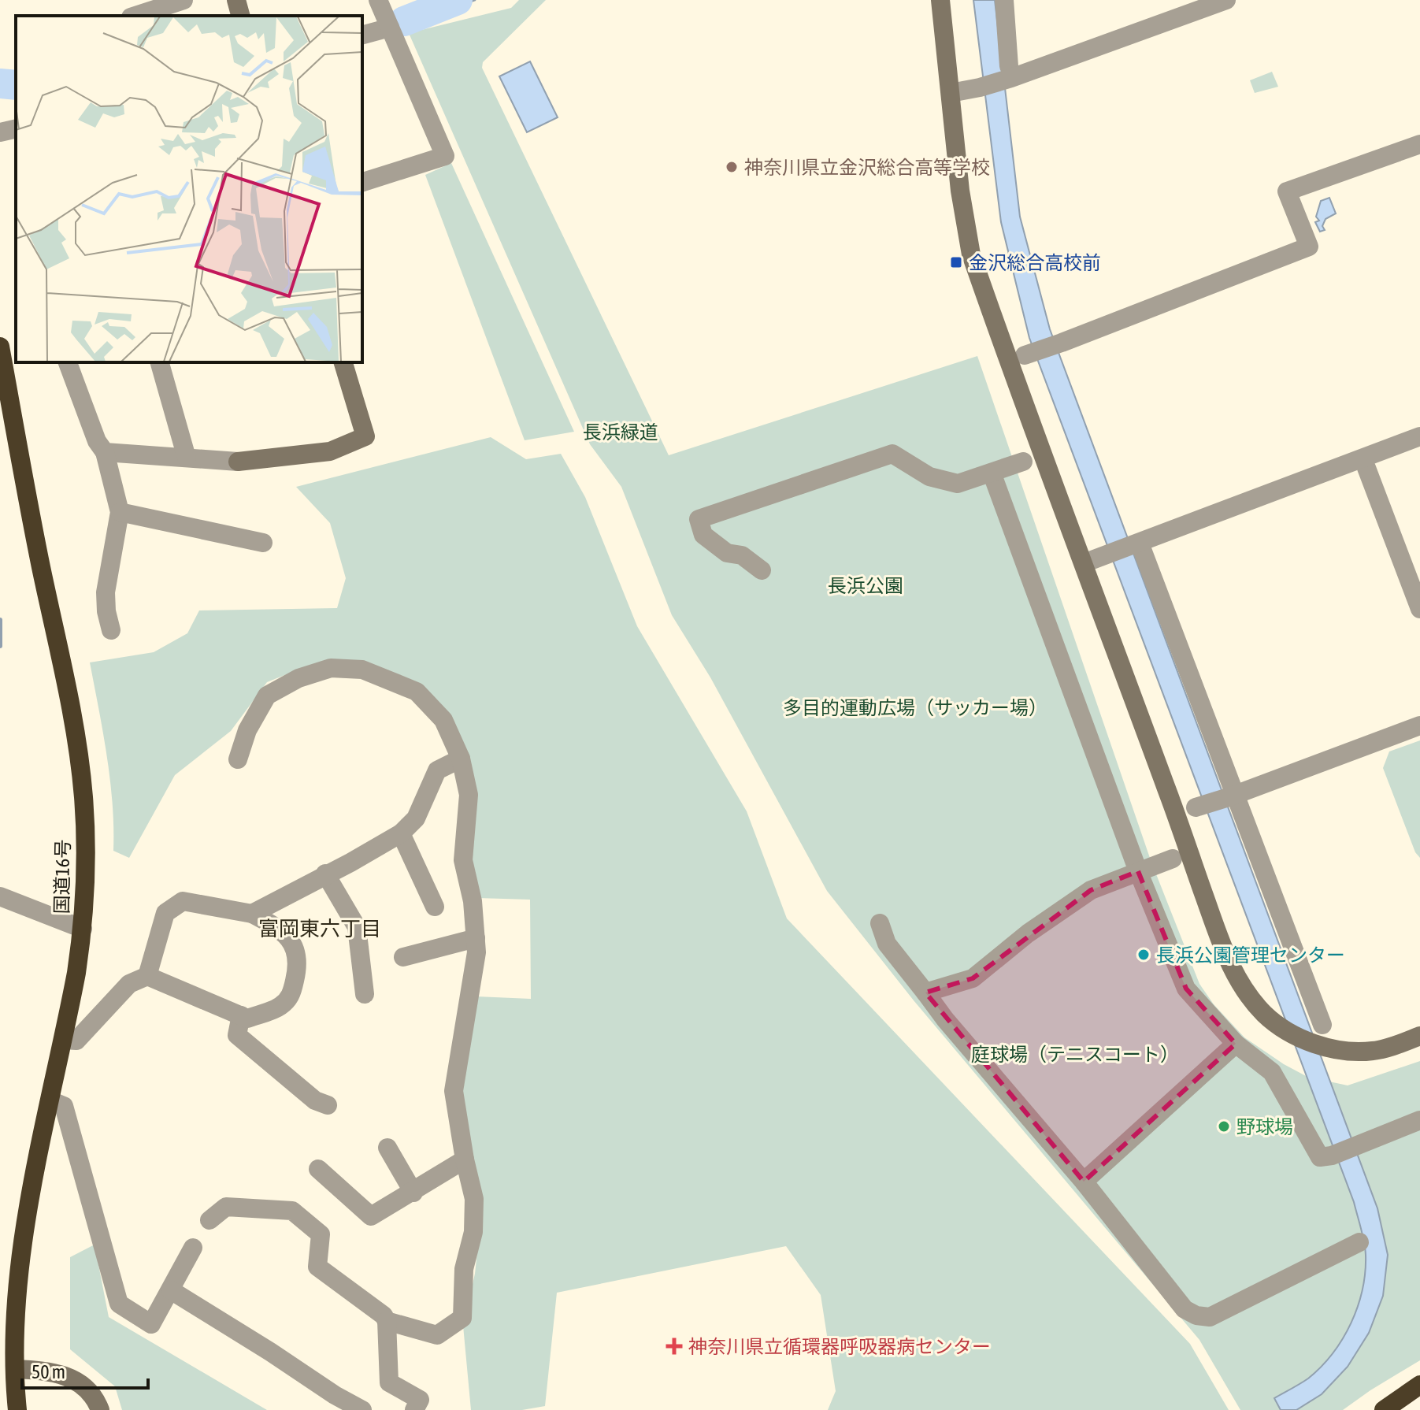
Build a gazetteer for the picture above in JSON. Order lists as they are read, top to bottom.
{
  "streets": {
    "highway": ["国道16号"]
  },
  "districts": ["富岡東六丁目"],
  "parks": [
    "長浜緑道",
    "長浜公園",
    "多目的運動広場（サッカー場）",
    "庭球場（テニスコート）"
  ],
  "places": {
    "other": ["神奈川県立金沢総合高等学校", "長浜公園管理センター", "野球場"],
    "transit": ["金沢総合高校前"],
    "health": ["神奈川県立循環器呼吸器病センター"]
  },
  "scale_bar": "50 m"
}
